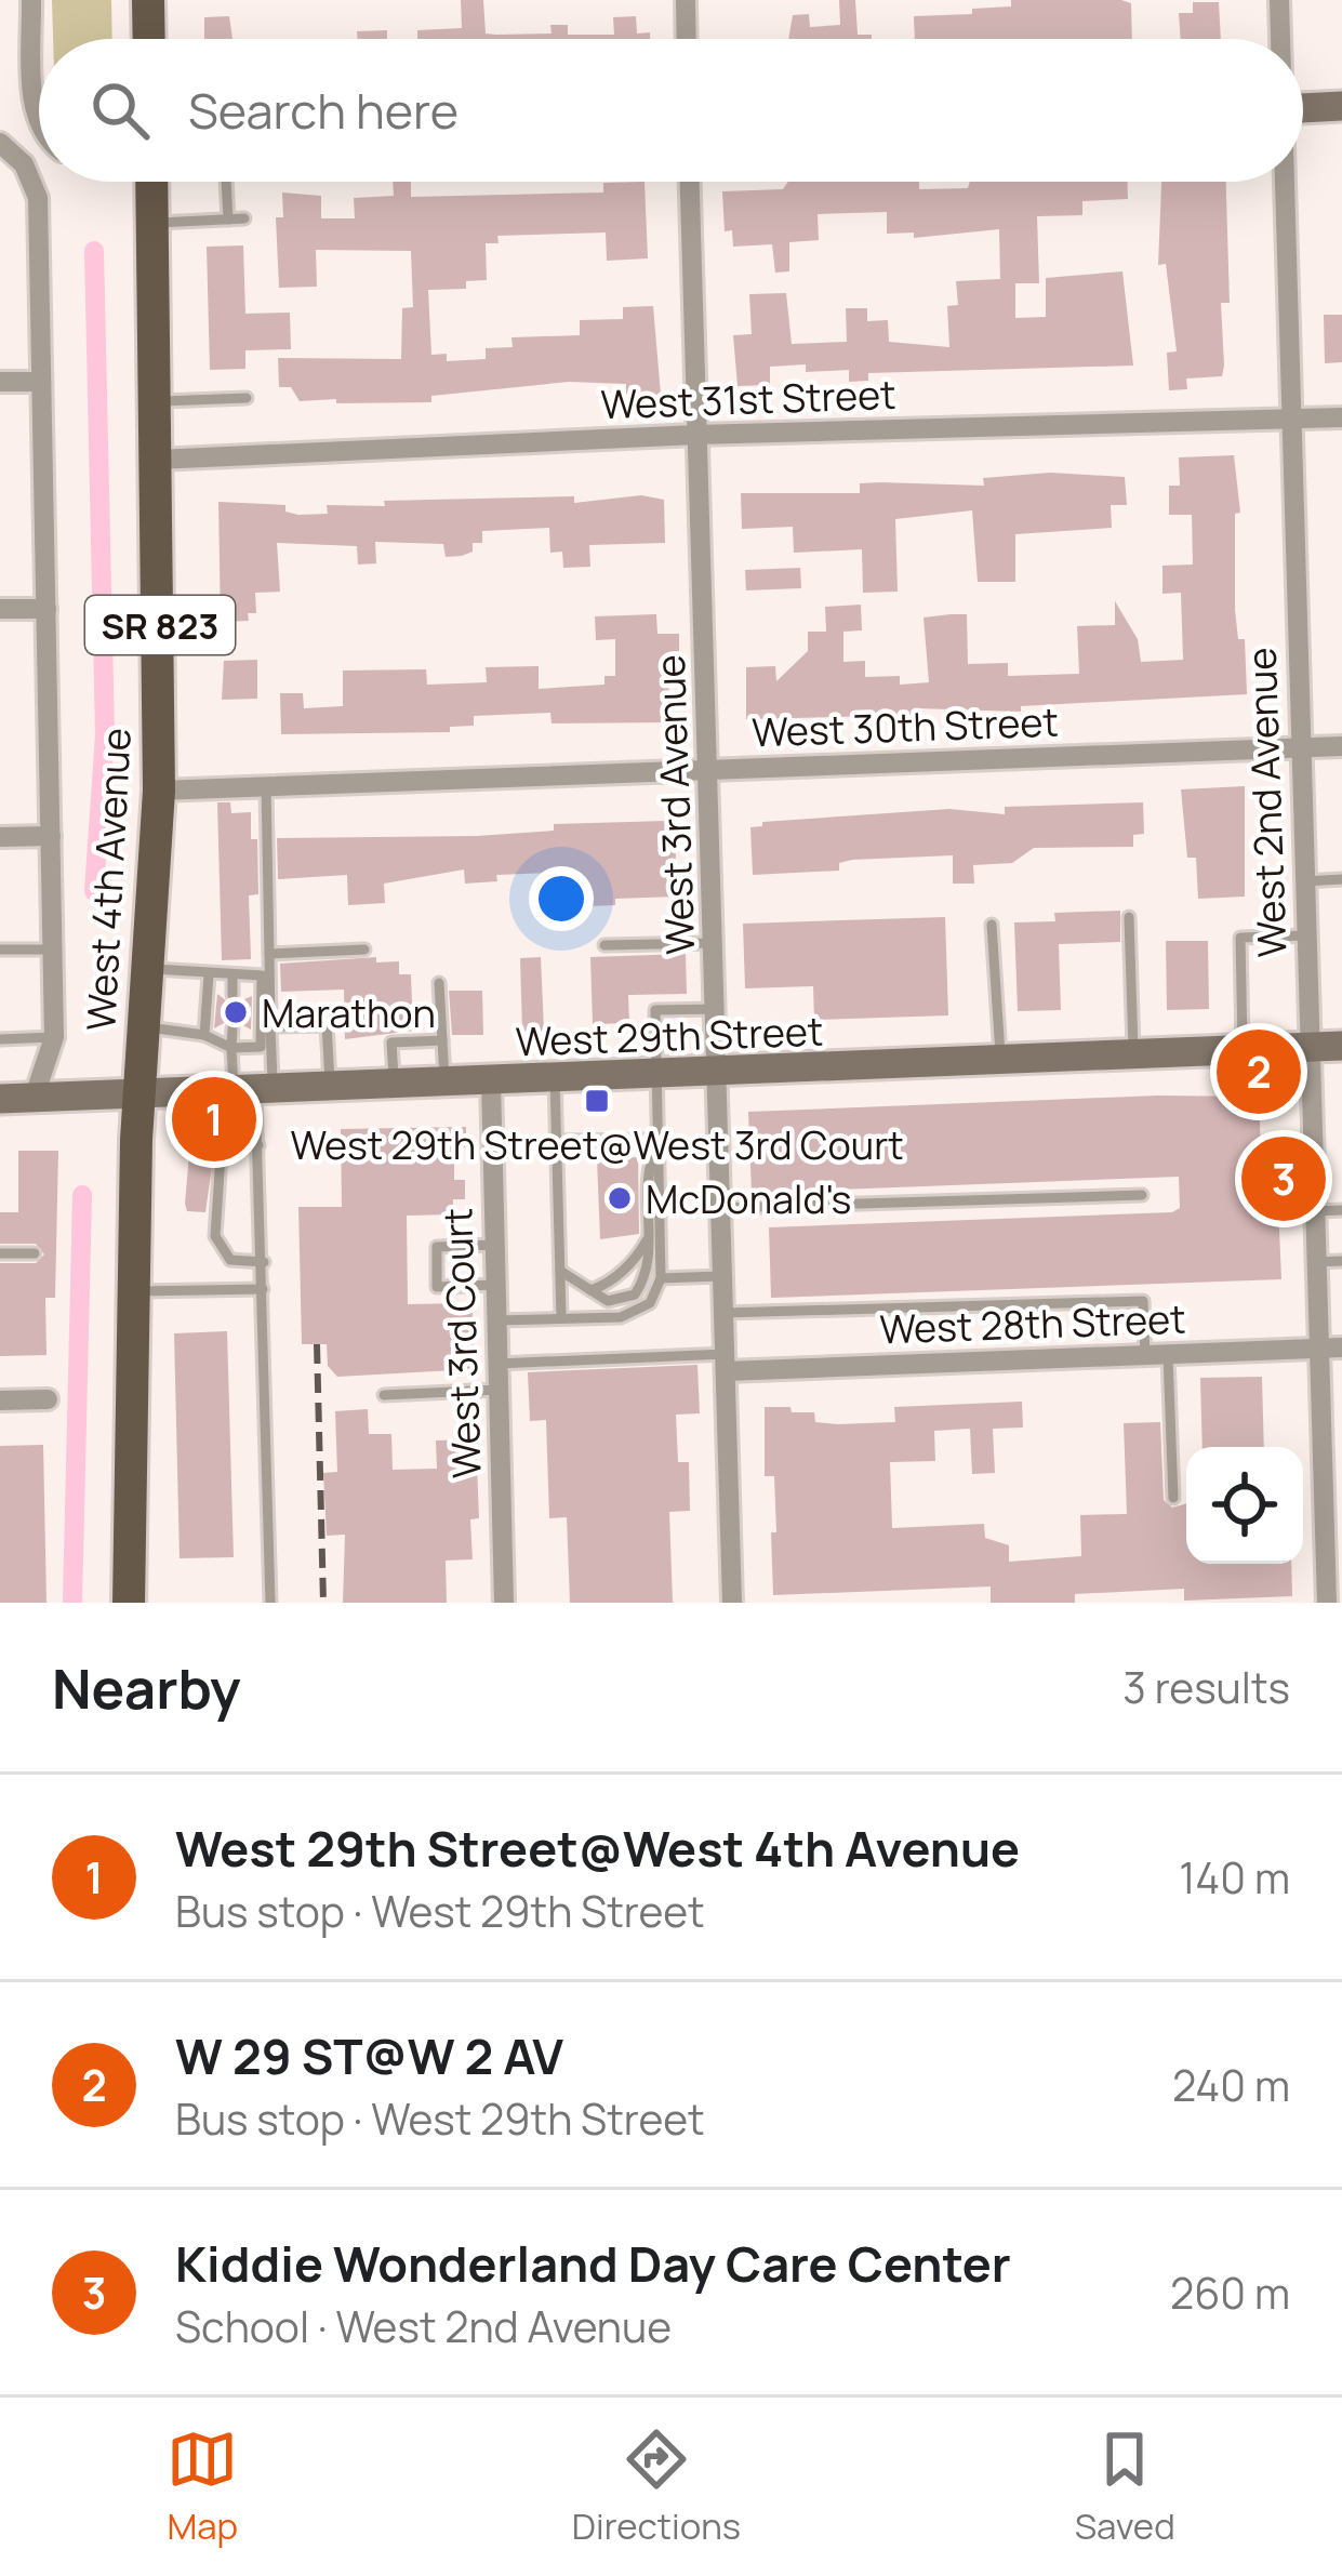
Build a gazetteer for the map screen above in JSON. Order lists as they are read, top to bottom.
{
  "streets": {
    "main road": ["SR 823", "West 4th Avenue"],
    "street": [
      "West 31st Street",
      "West 30th Street",
      "West 2nd Avenue",
      "West 3rd Avenue",
      "West 29th Street",
      "West 28th Street",
      "West 3rd Court"
    ]
  },
  "crossings": [
    ["West 31st Street", "West 2nd Avenue"],
    ["West 31st Street", "West 3rd Avenue"],
    ["West 31st Street", "West 4th Avenue"],
    ["West 30th Street", "West 2nd Avenue"],
    ["West 30th Street", "West 3rd Avenue"],
    ["West 30th Street", "West 4th Avenue"],
    ["West 2nd Avenue", "West 29th Street"],
    ["West 2nd Avenue", "West 28th Street"],
    ["West 3rd Avenue", "West 29th Street"],
    ["West 3rd Avenue", "West 28th Street"],
    ["West 4th Avenue", "West 29th Street"],
    ["West 29th Street", "West 3rd Court"]
  ],
  "places": {
    "other": ["Marathon", "McDonald's"],
    "transit": ["West 29th Street@West 3rd Court"]
  },
  "page": {
    "search": "Search here",
    "pins": ["2", "1", "3"],
    "heading": ["Nearby", "3 results"],
    "list": [
      {
        "mark": "1",
        "name": "West 29th Street@West 4th Avenue",
        "note": "Bus stop · West 29th Street",
        "value": "140 m"
      },
      {
        "mark": "2",
        "name": "W 29 ST@W 2 AV",
        "note": "Bus stop · West 29th Street",
        "value": "240 m"
      },
      {
        "mark": "3",
        "name": "Kiddie Wonderland Day Care Center",
        "note": "School · West 2nd Avenue",
        "value": "260 m"
      }
    ],
    "nav": ["Map", "Directions", "Saved"]
  }
}
